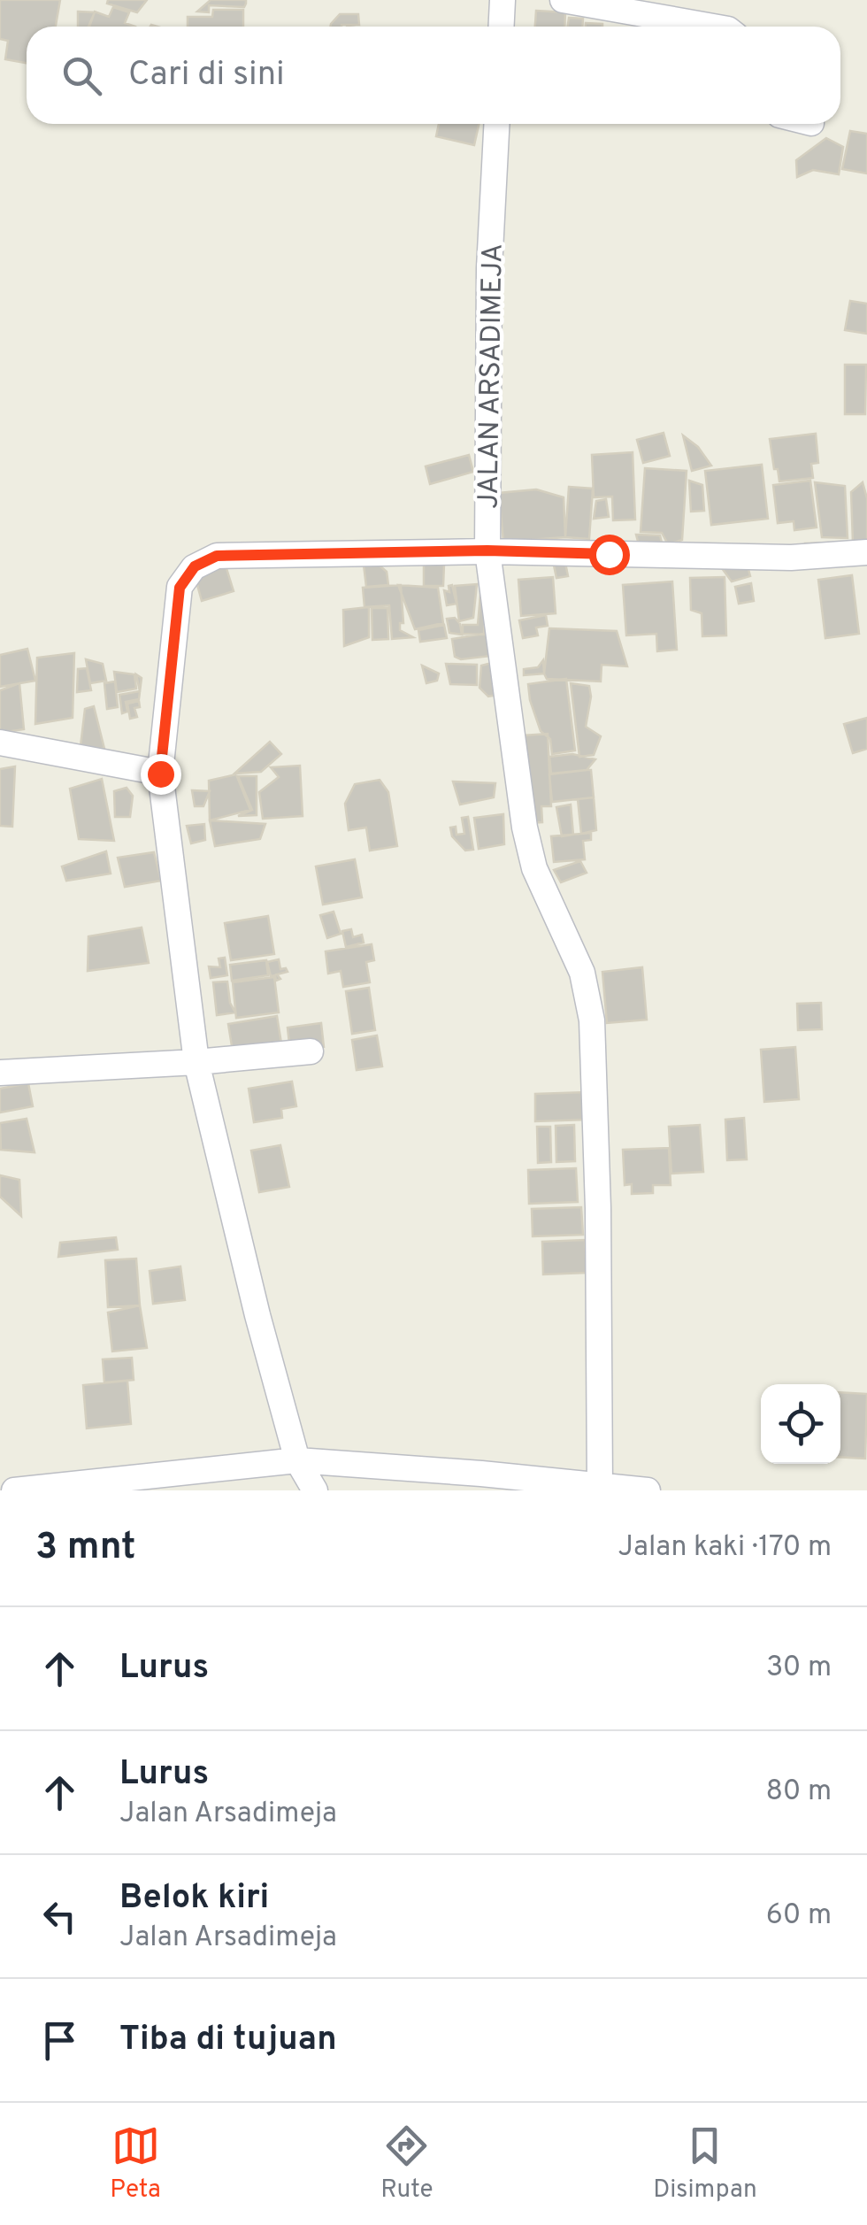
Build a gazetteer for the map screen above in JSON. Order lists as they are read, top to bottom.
{
  "streets": {
    "street": ["JALAN ARSADIMEJA"]
  },
  "page": {
    "search": "Cari di sini",
    "heading": ["3 mnt", "Jalan kaki · 170 m"],
    "list": [
      ["Lurus", "30 m"],
      ["Lurus", "Jalan Arsadimeja", "80 m"],
      ["Belok kiri", "Jalan Arsadimeja", "60 m"],
      "Tiba di tujuan"
    ],
    "nav": ["Peta", "Rute", "Disimpan"]
  }
}
